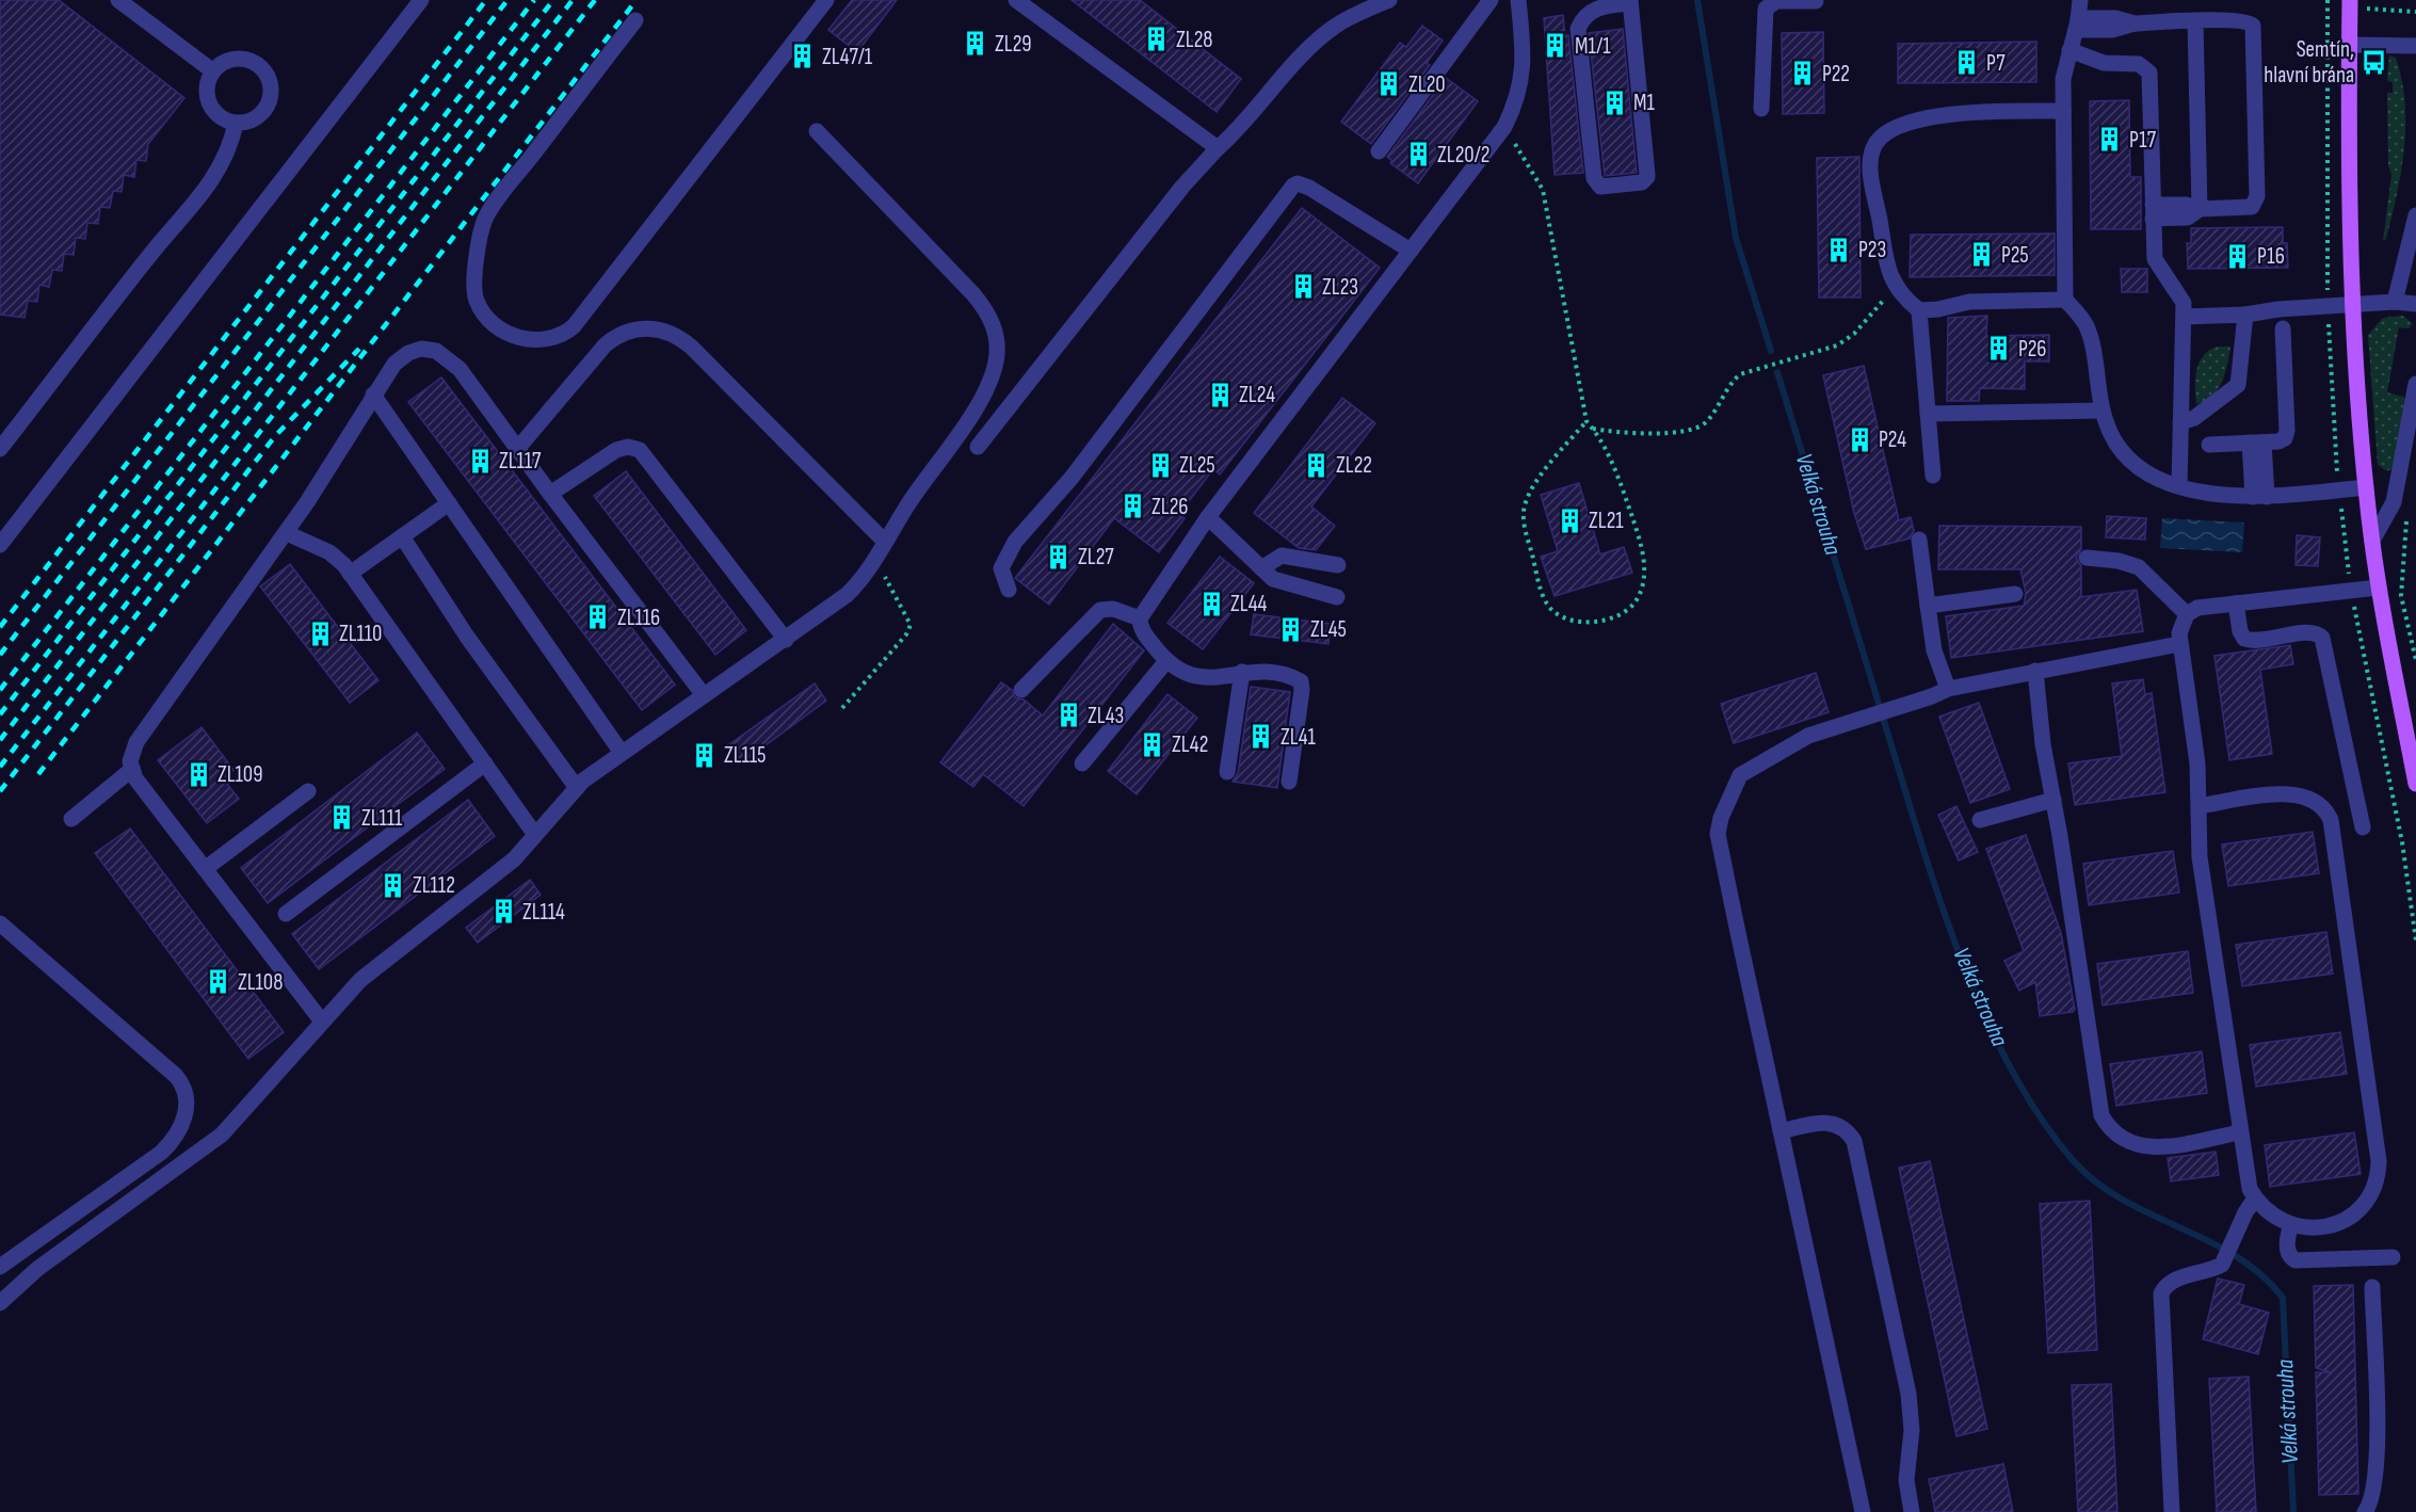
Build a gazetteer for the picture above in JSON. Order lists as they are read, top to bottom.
{
  "water": ["Velká strouha"],
  "places": {
    "building": [
      "ZL28",
      "ZL29",
      "M1/1",
      "ZL47/1",
      "P7",
      "P22",
      "ZL20",
      "M1",
      "P17",
      "ZL20/2",
      "P23",
      "P25",
      "P16",
      "ZL23",
      "P26",
      "ZL24",
      "P24",
      "ZL117",
      "ZL25",
      "ZL22",
      "ZL26",
      "ZL21",
      "ZL27",
      "ZL44",
      "ZL116",
      "ZL45",
      "ZL110",
      "ZL43",
      "ZL41",
      "ZL42",
      "ZL115",
      "ZL109",
      "ZL111",
      "ZL112",
      "ZL114",
      "ZL108"
    ],
    "bus stop": ["Semtín, hlavní brána"]
  }
}
